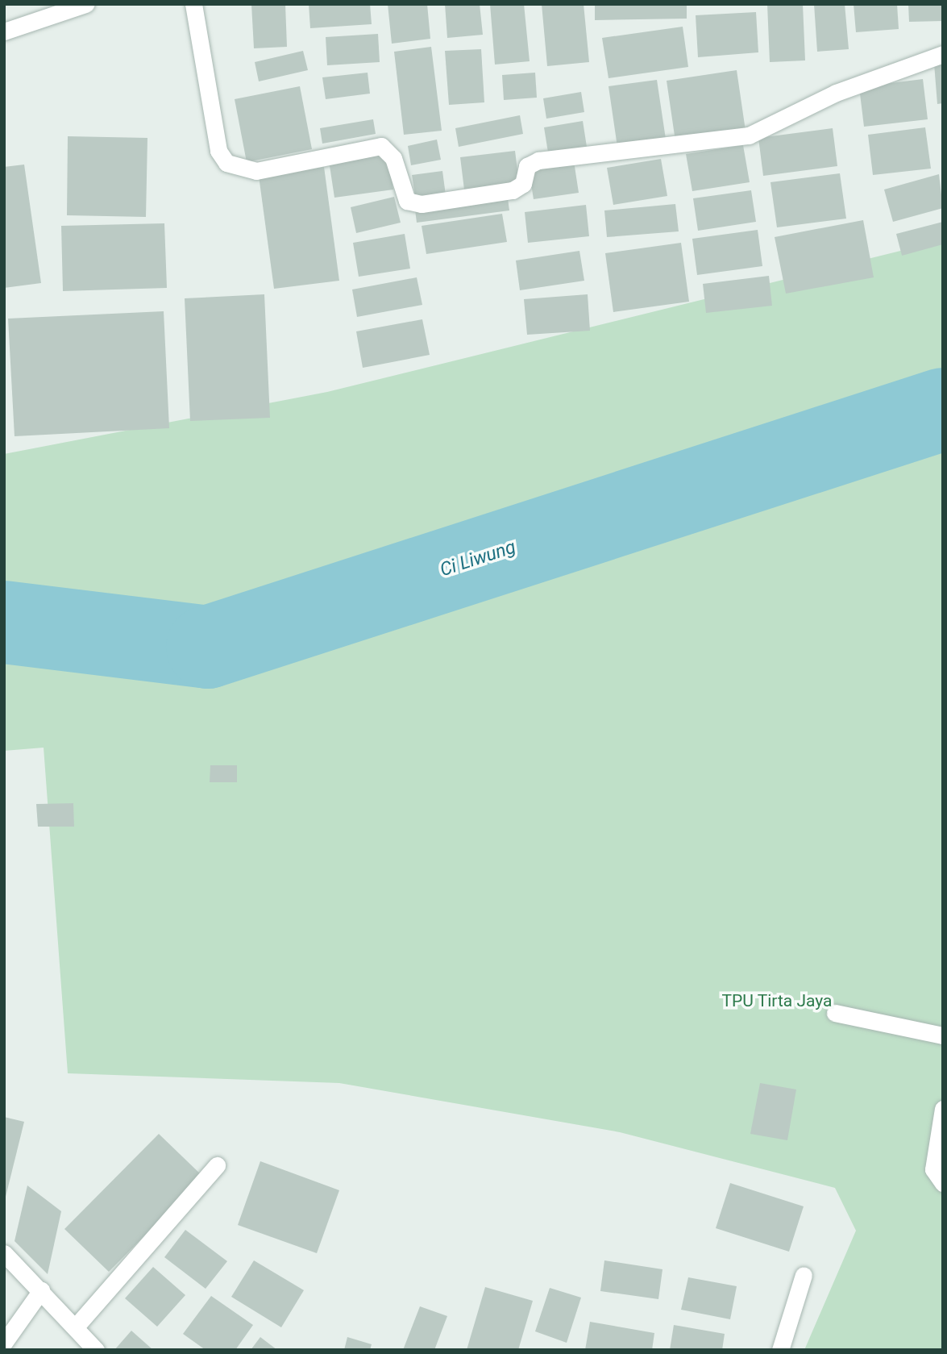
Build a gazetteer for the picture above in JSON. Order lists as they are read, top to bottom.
{
  "water": ["Ci Liwung"],
  "parks": ["TPU Tirta Jaya"]
}
